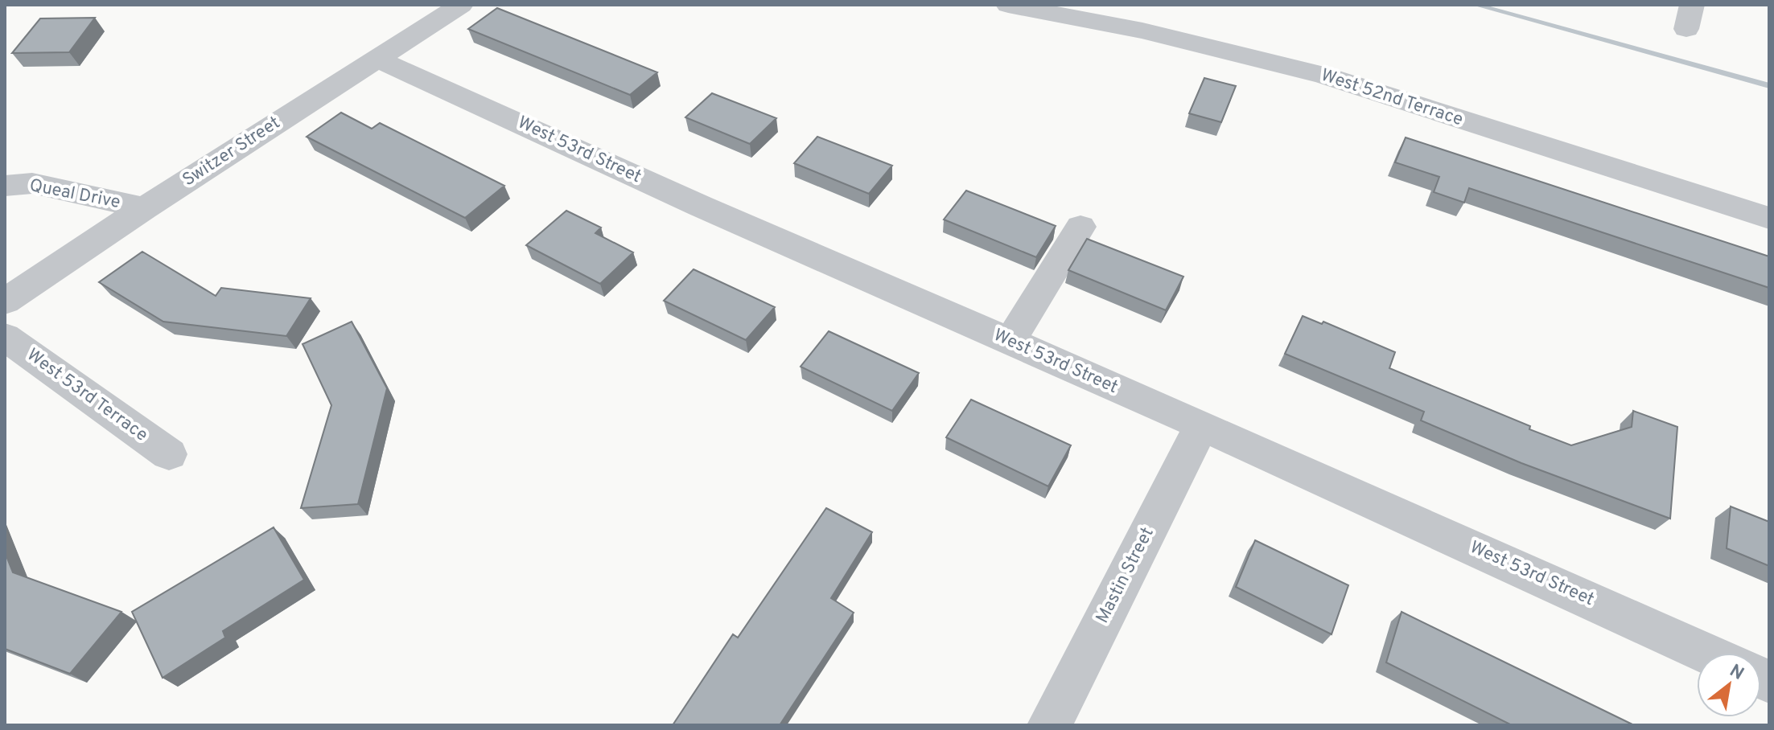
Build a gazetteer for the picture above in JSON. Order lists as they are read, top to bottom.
{
  "streets": {
    "street": [
      "West 52nd Terrace",
      "West 53rd Street",
      "Switzer Street",
      "Queal Drive",
      "West 53rd Terrace",
      "Mastin Street"
    ]
  },
  "crossings": [
    ["West 53rd Street", "Switzer Street"],
    ["West 53rd Street", "Mastin Street"],
    ["Switzer Street", "Queal Drive"]
  ],
  "north": "top right"
}
